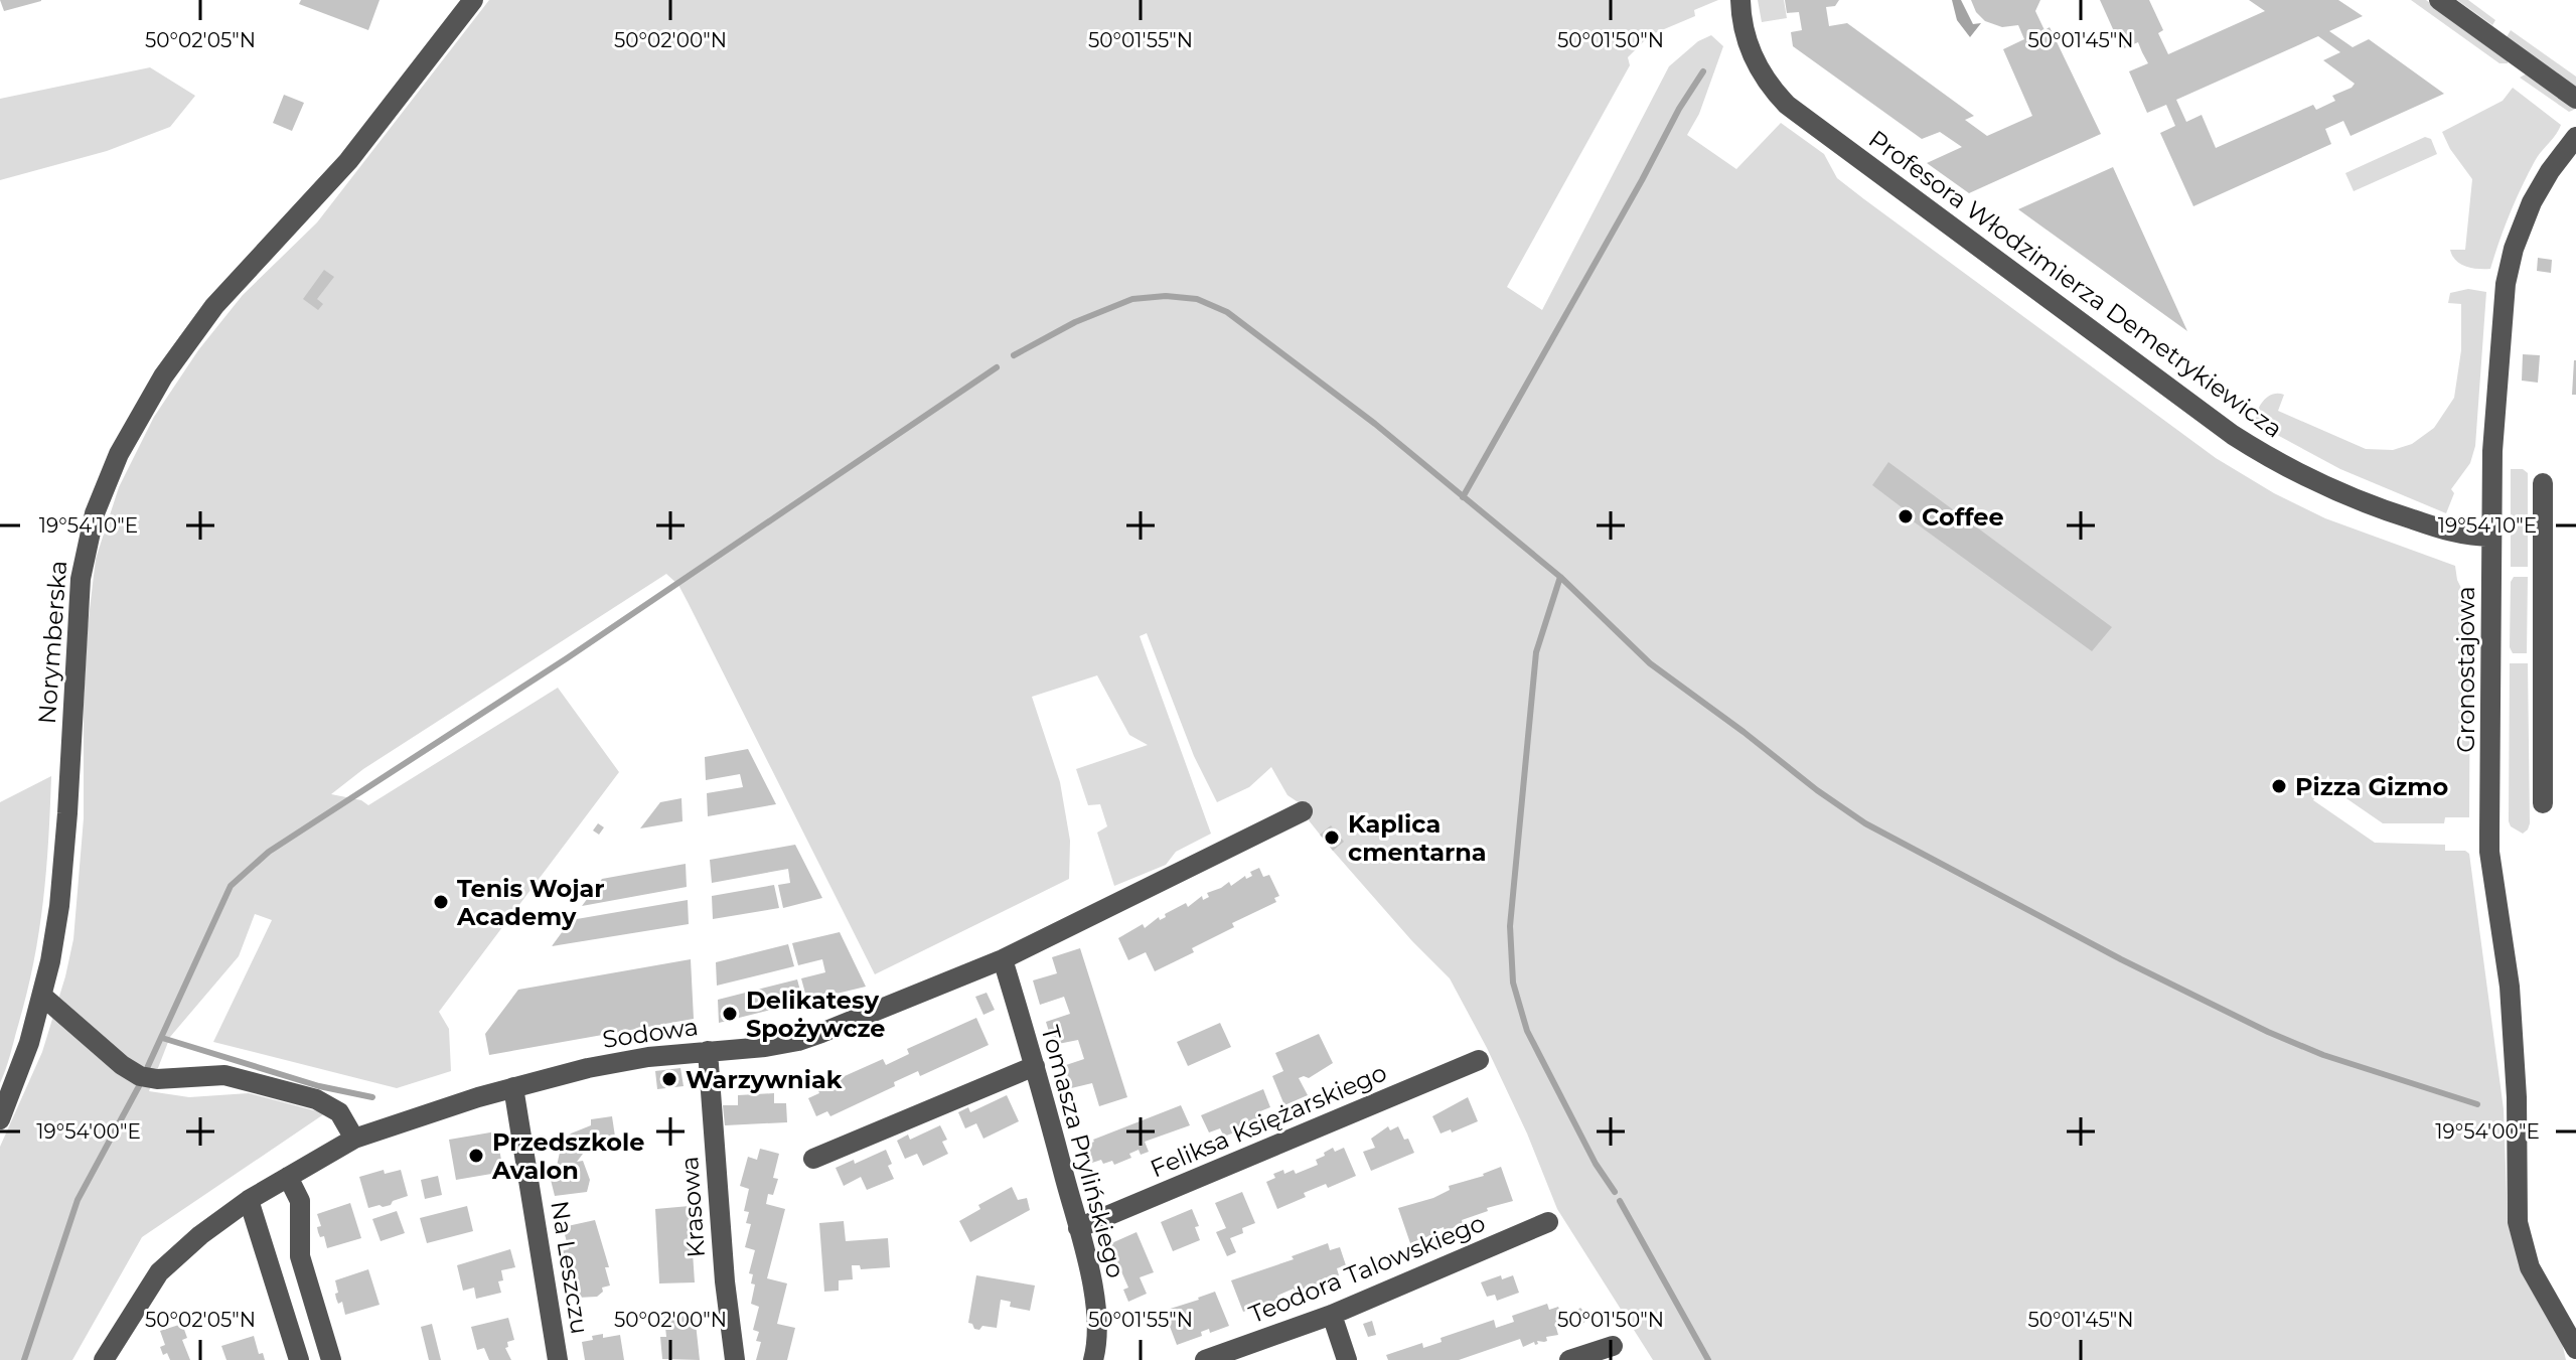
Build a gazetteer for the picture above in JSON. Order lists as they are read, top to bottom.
{
  "streets": {
    "street": [
      "Profesora Włodzimierza Demetrykiewicza",
      "Norymberska",
      "Gronostajowa",
      "Sodowa",
      "Feliksa Księżarskiego",
      "Tomasza Prylińskiego",
      "Krasowa",
      "Na Leszczu",
      "Teodora Talowskiego"
    ]
  },
  "crossings": [
    ["Profesora Włodzimierza Demetrykiewicza", "Gronostajowa"],
    ["Sodowa", "Tomasza Prylińskiego"],
    ["Sodowa", "Krasowa"],
    ["Sodowa", "Na Leszczu"],
    ["Feliksa Księżarskiego", "Tomasza Prylińskiego"]
  ],
  "places": [
    "Coffee",
    "Pizza Gizmo",
    "Kaplica cmentarna",
    "Tenis Wojar Academy",
    "Delikatesy Spożywcze",
    "Warzywniak",
    "Przedszkole Avalon"
  ],
  "coordinates": [
    "50°02'05\"N",
    "50°02'00\"N",
    "50°01'55\"N",
    "50°01'50\"N",
    "50°01'45\"N",
    "19°54'10\"E",
    "19°54'00\"E"
  ]
}
